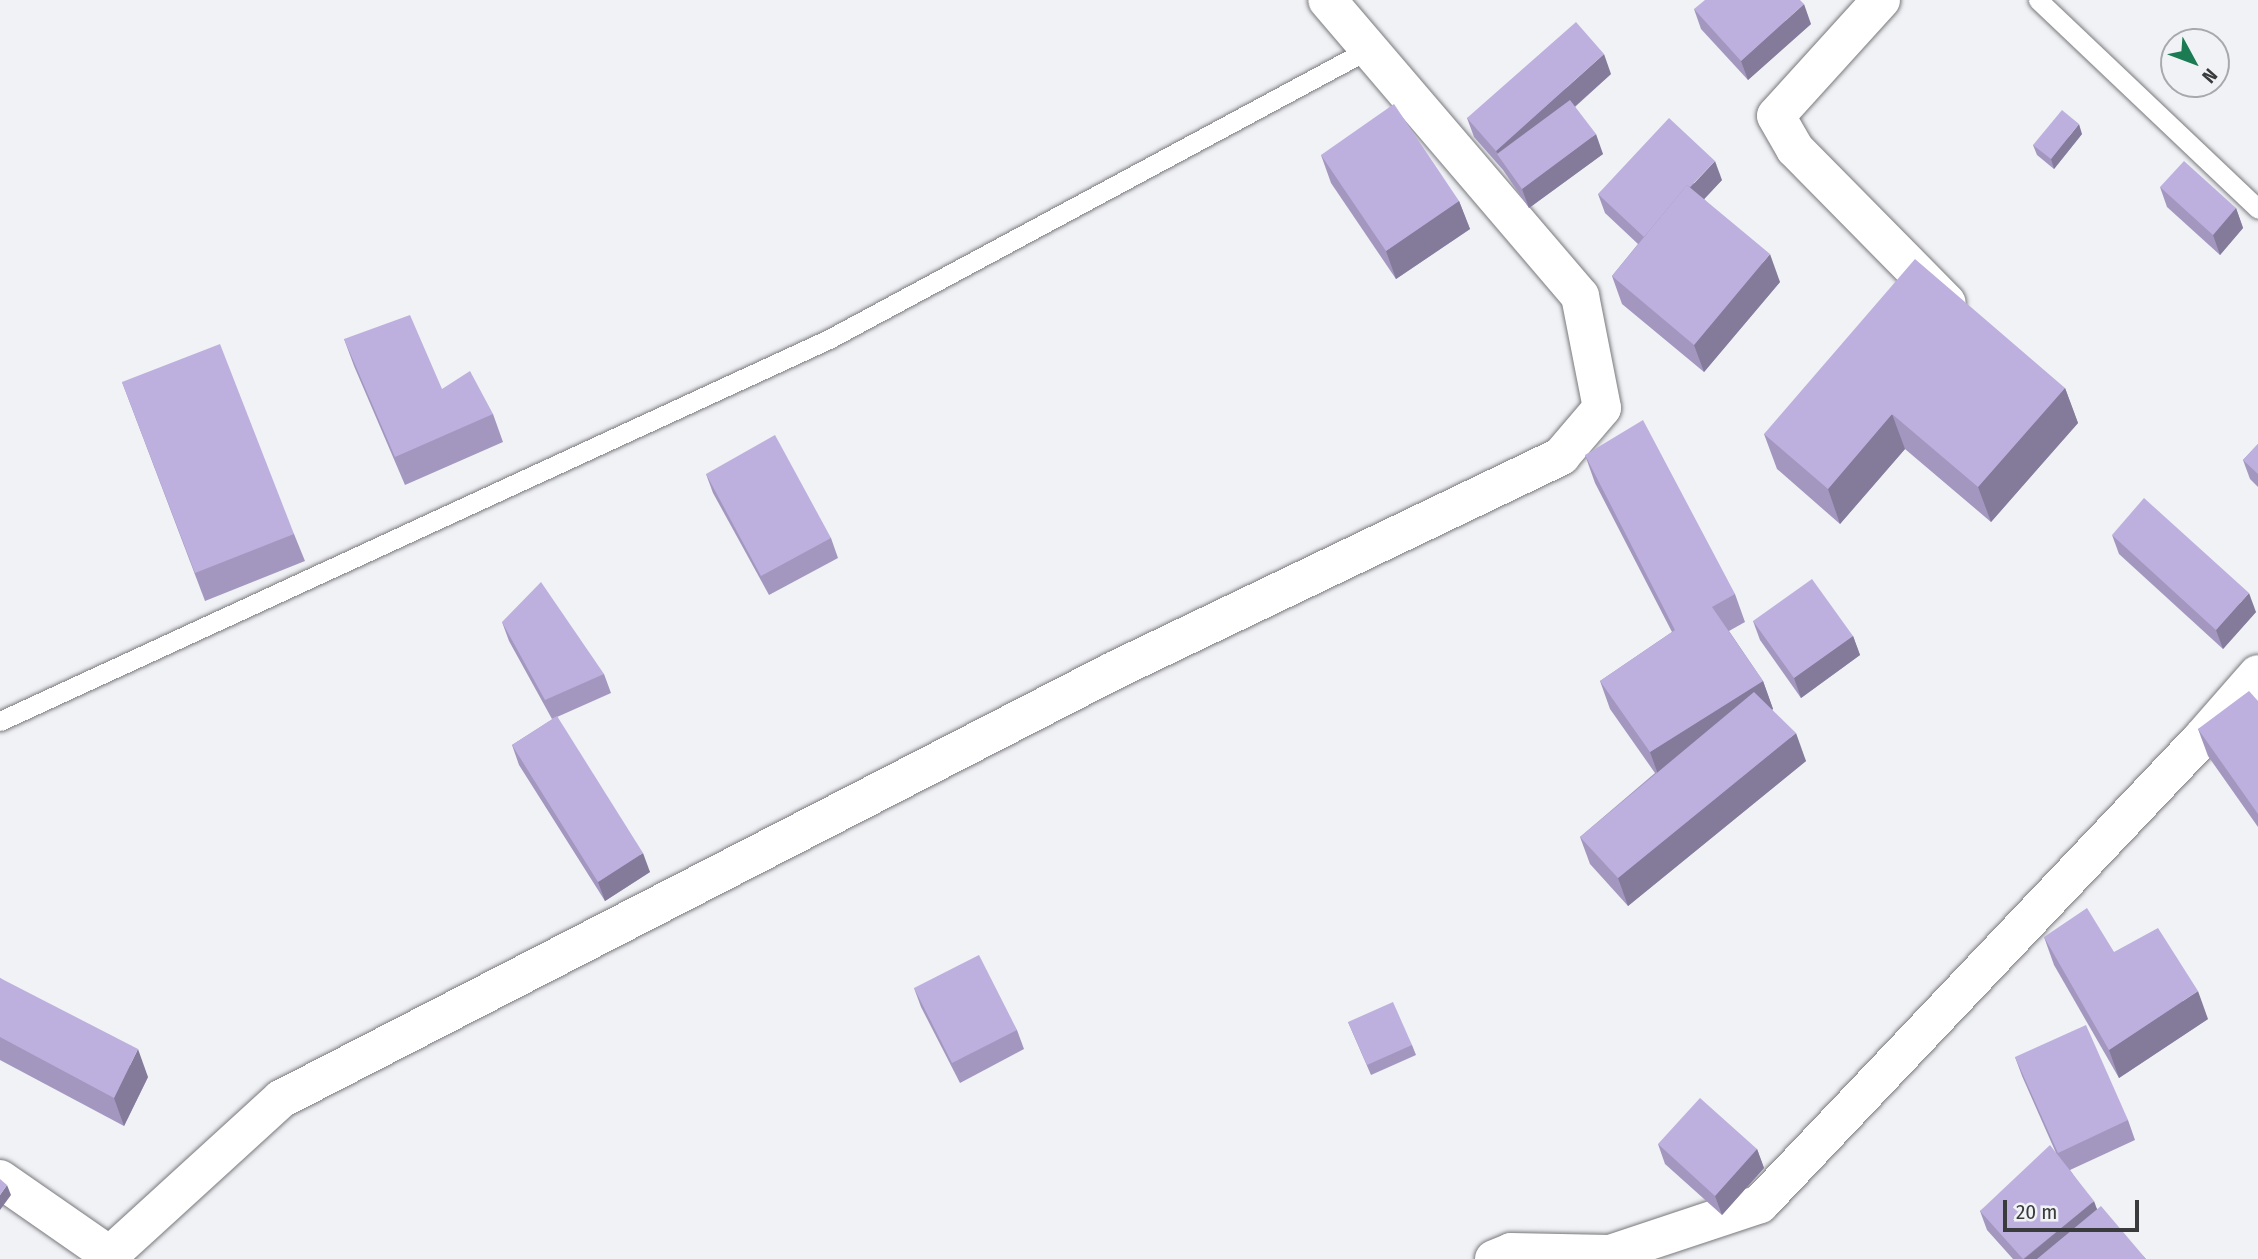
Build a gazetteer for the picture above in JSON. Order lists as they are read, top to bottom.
{
  "scale_bar": "20 m",
  "north": "bottom right"
}
